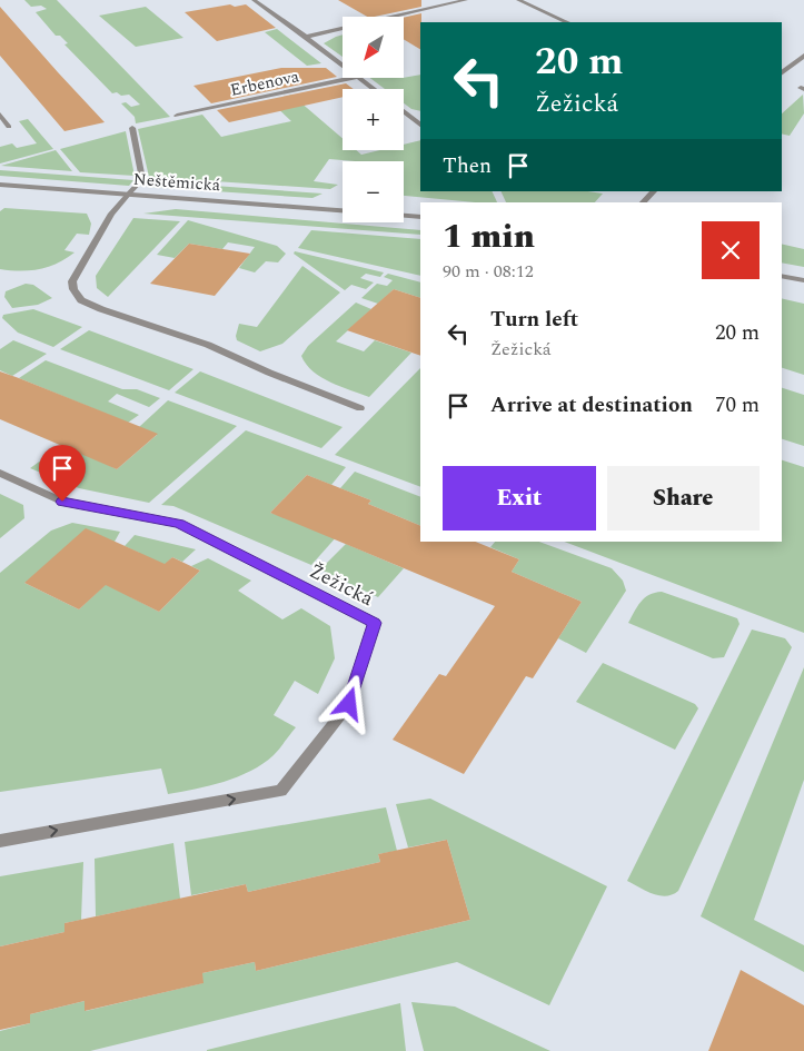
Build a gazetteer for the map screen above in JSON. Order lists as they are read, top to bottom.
{
  "streets": {
    "street": ["Erbenova", "Neštěmická", "Žežická"]
  },
  "north": "bottom left",
  "page": {
    "map_buttons": ["+", "−"],
    "turn": ["20 m", "Žežická"],
    "then": "Then",
    "heading": ["1 min", "90 m · 08:12"],
    "list": [
      {
        "name": "Turn left",
        "note": "Žežická",
        "value": "20 m"
      },
      {
        "name": "Arrive at destination",
        "value": "70 m"
      }
    ],
    "buttons": ["Exit", "Share"]
  }
}
